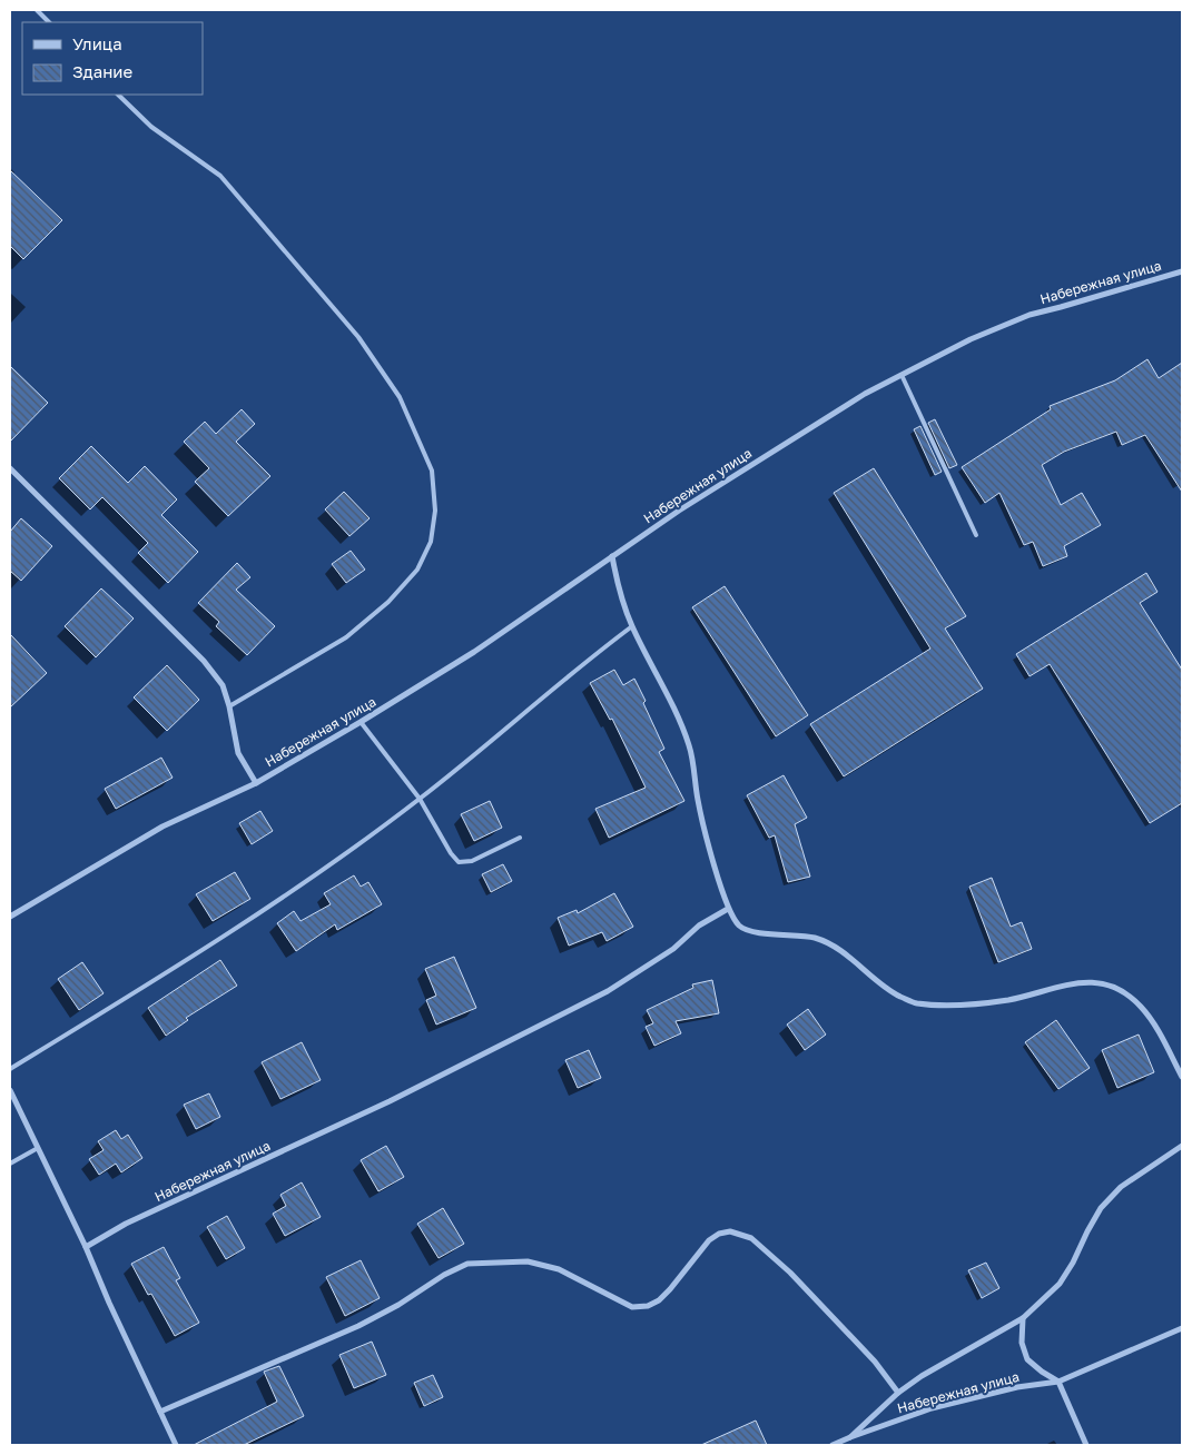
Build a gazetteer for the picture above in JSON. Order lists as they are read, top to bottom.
{
  "streets": {
    "street": ["Набережная улица"]
  },
  "legend": ["Улица", "Здание"]
}
